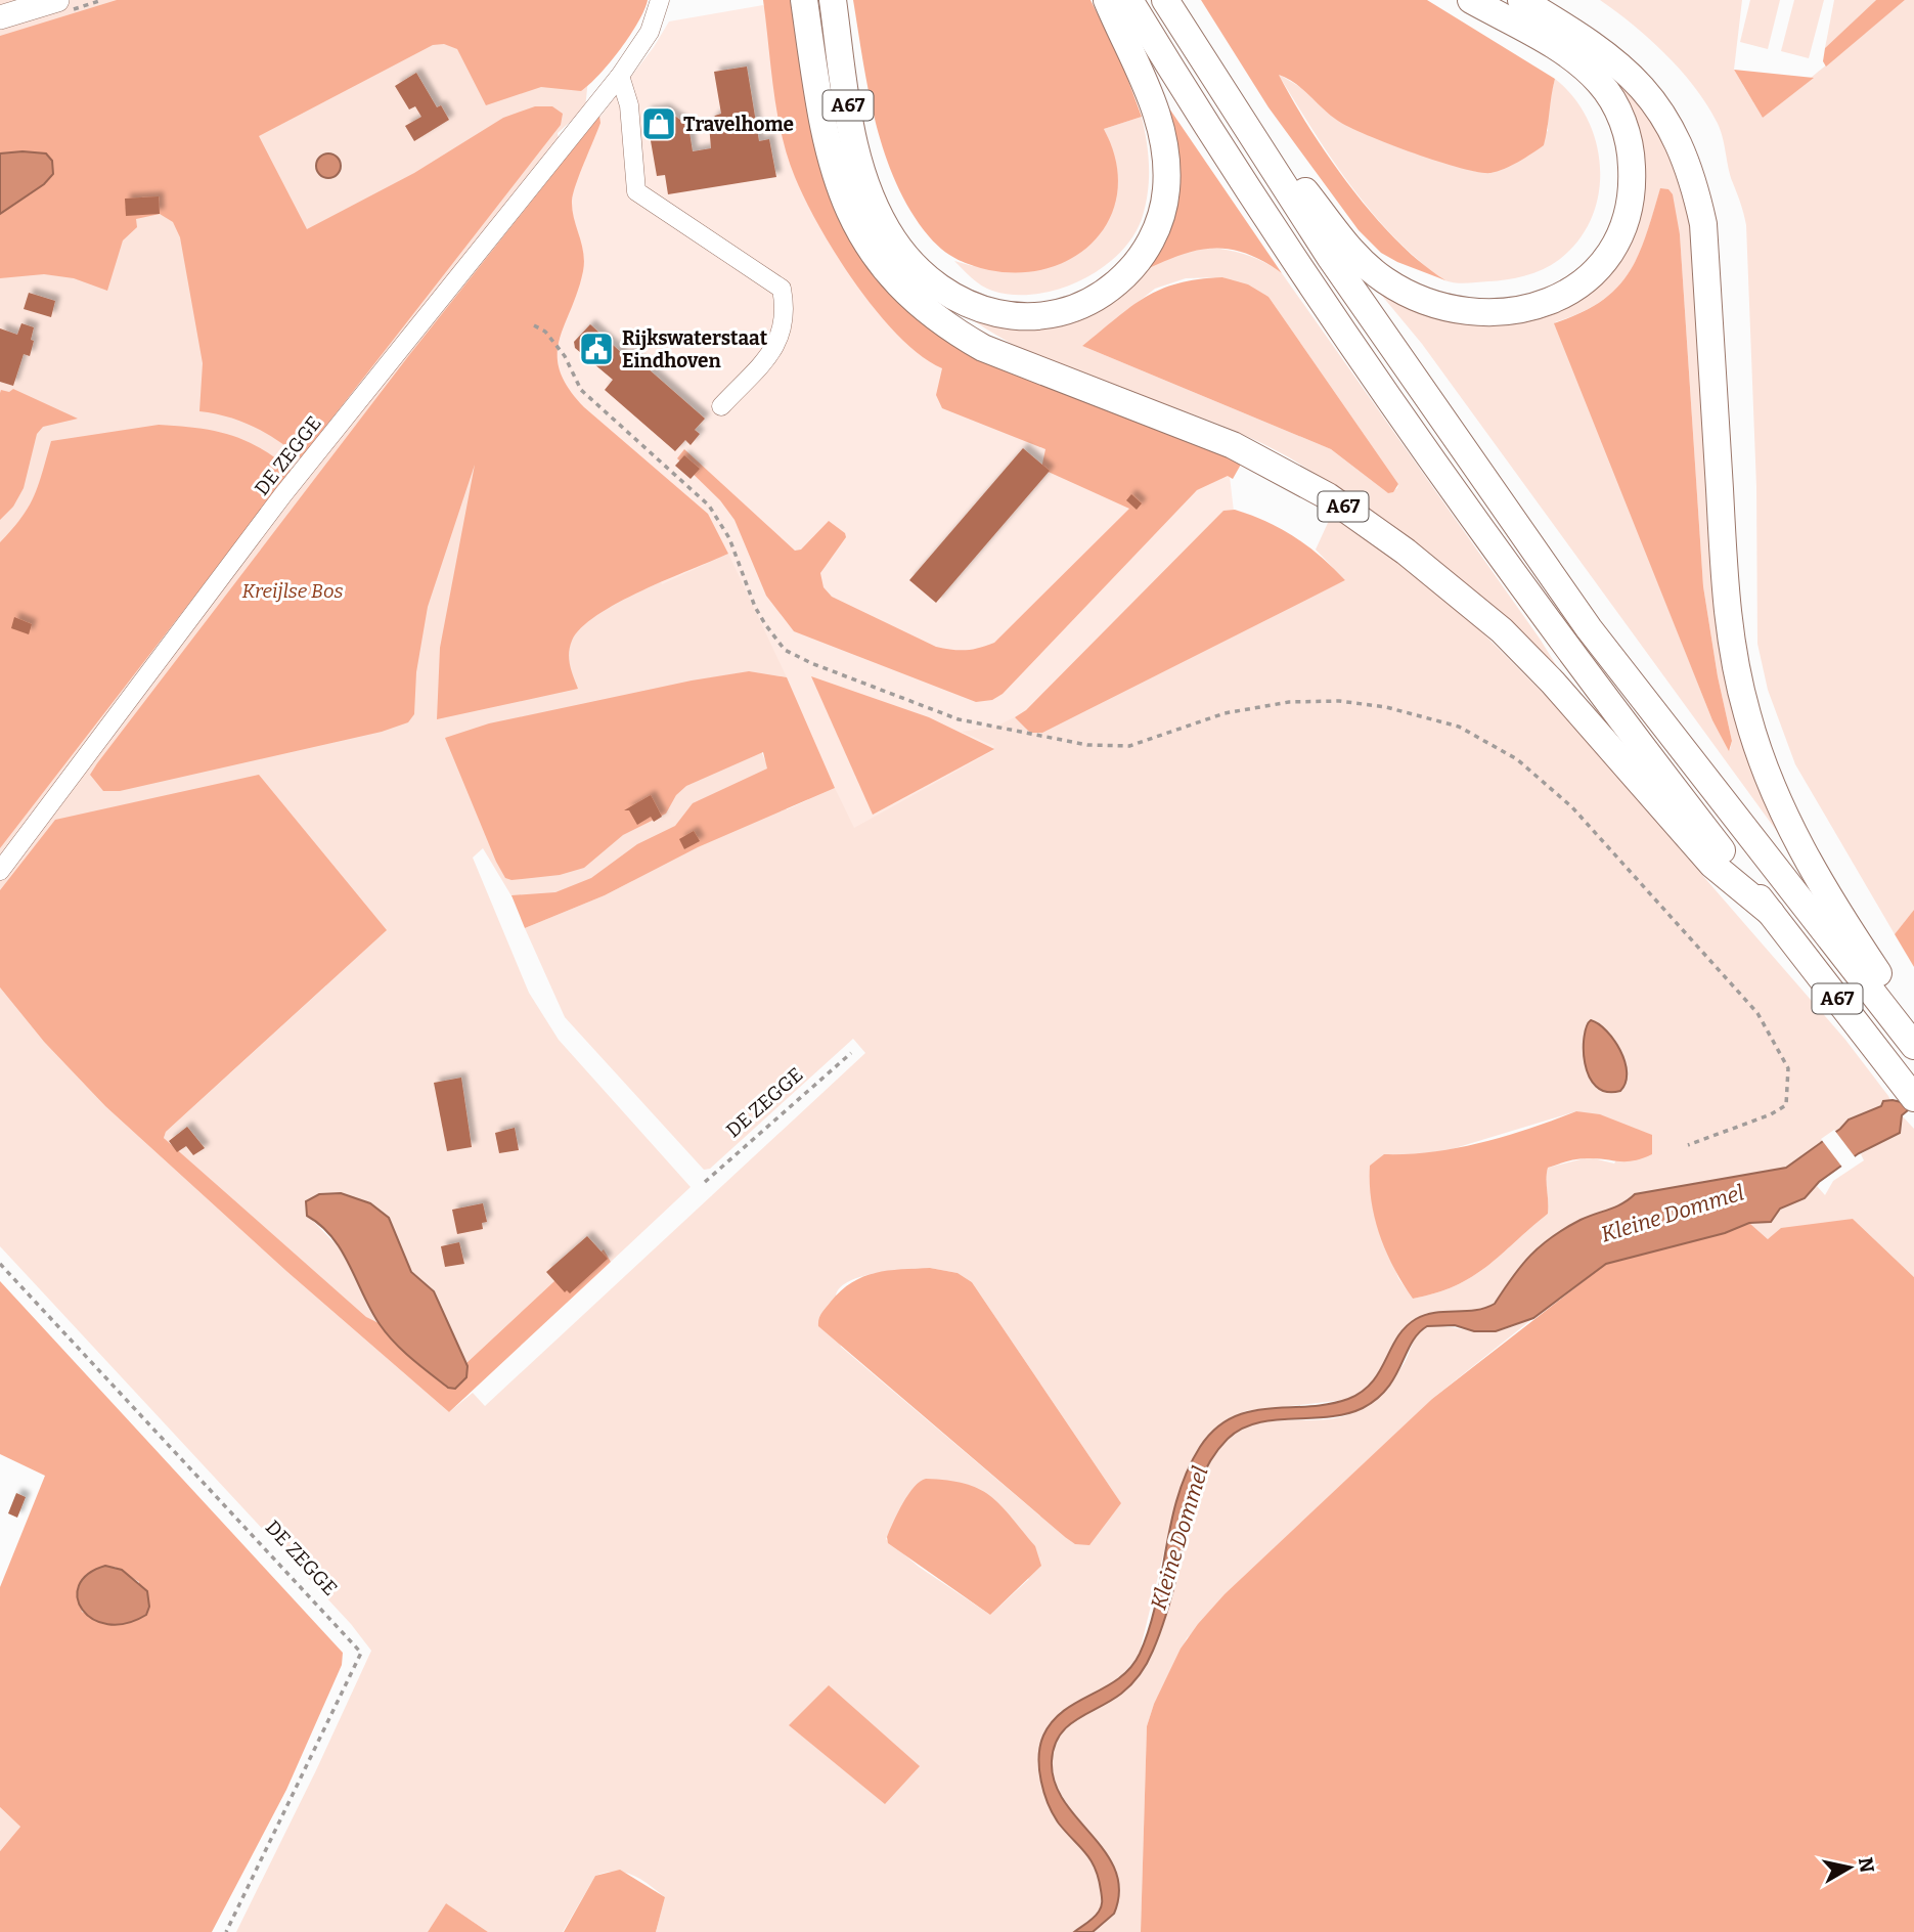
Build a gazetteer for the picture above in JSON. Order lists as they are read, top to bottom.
{
  "streets": {
    "highway": ["A67"],
    "street": ["DE ZEGGE"]
  },
  "water": ["Kleine Dommel"],
  "parks": ["Kreijlse Bos"],
  "places": {
    "shop": ["Travelhome"],
    "public building": ["Rijkswaterstaat Eindhoven"]
  },
  "north": "right"
}
